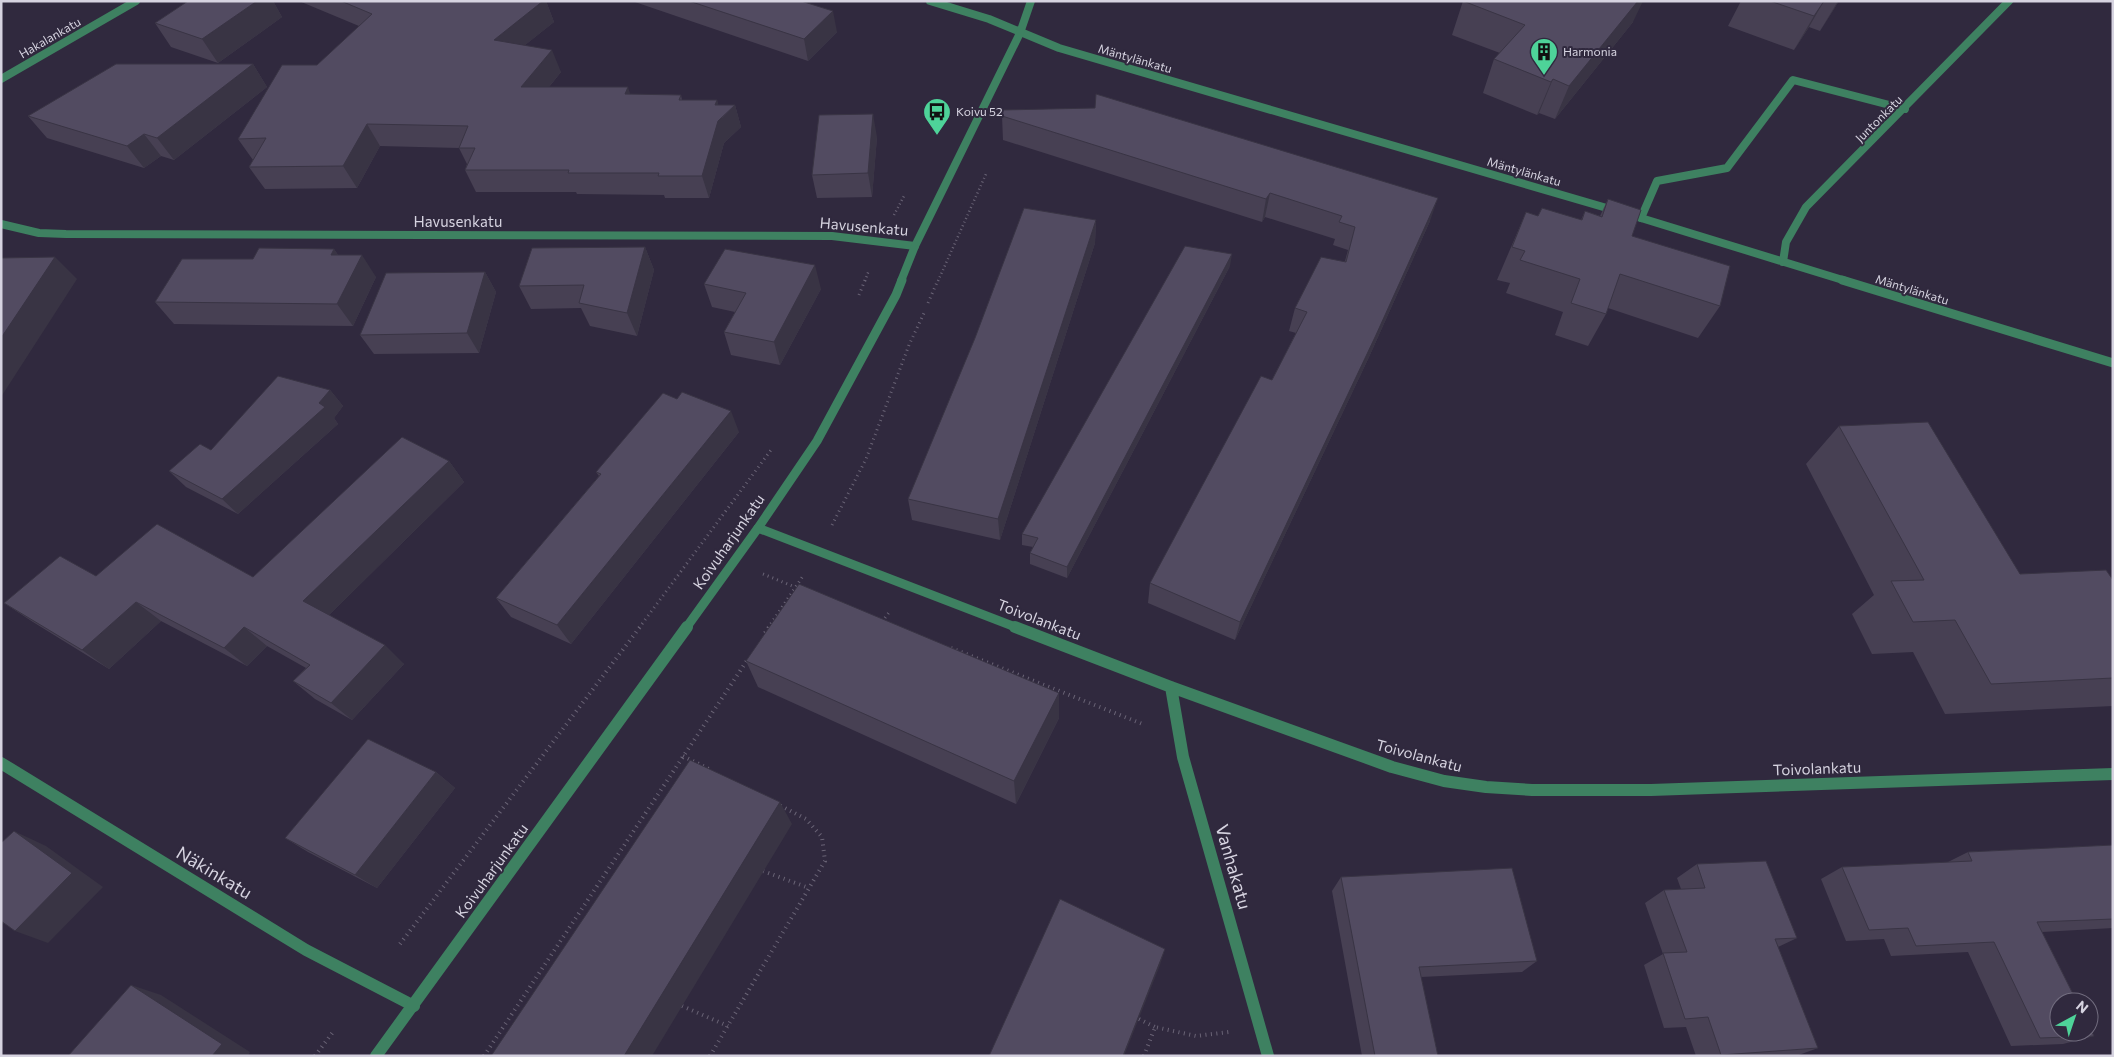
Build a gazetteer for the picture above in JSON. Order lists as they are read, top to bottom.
{
  "streets": {
    "street": [
      "Hakalankatu",
      "Mäntylänkatu",
      "Juntonkatu",
      "Havusenkatu",
      "Koivuharjunkatu",
      "Toivolankatu",
      "Vanhakatu",
      "Näkinkatu"
    ]
  },
  "crossings": [
    ["Mäntylänkatu", "Juntonkatu"],
    ["Mäntylänkatu", "Koivuharjunkatu"],
    ["Havusenkatu", "Koivuharjunkatu"],
    ["Koivuharjunkatu", "Toivolankatu"],
    ["Koivuharjunkatu", "Näkinkatu"],
    ["Toivolankatu", "Vanhakatu"]
  ],
  "places": {
    "building": ["Harmonia"],
    "bus stop": ["Koivu 52"]
  },
  "north": "top right"
}
